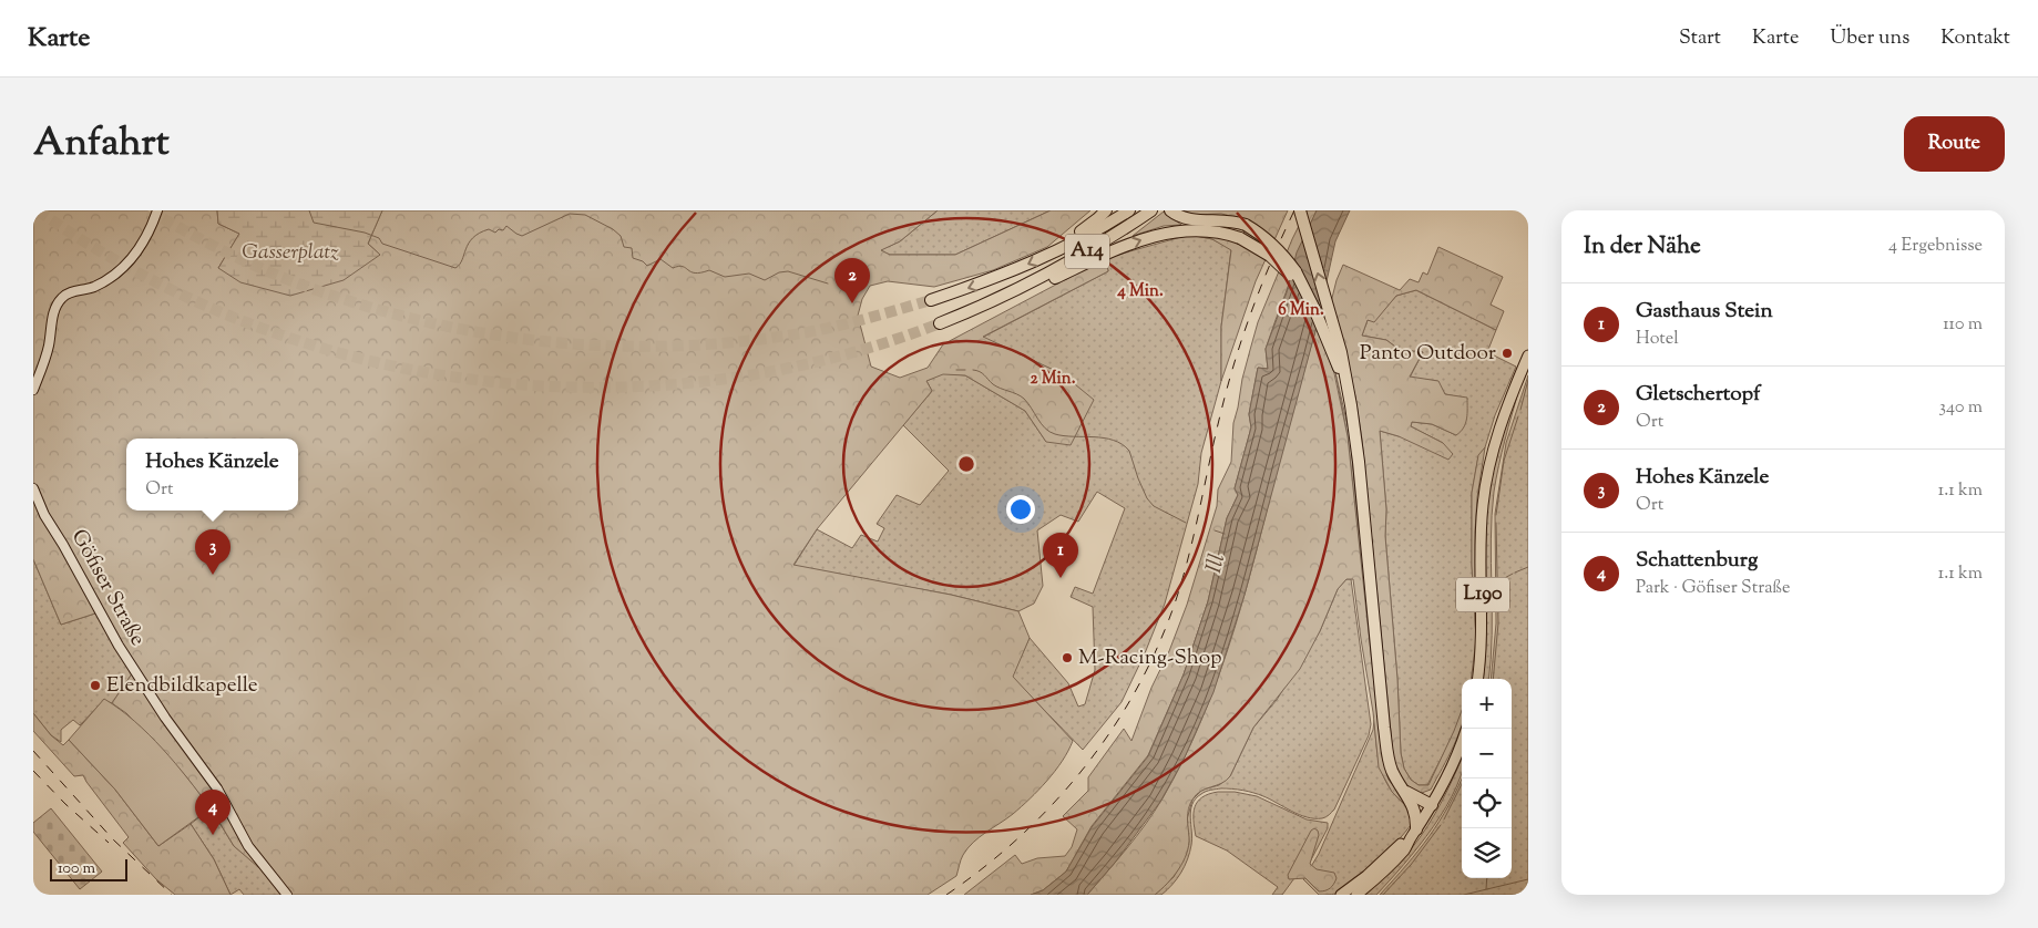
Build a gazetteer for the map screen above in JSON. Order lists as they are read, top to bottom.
{
  "streets": {
    "highway": ["A14"],
    "main road": ["Göfiser Straße", "L190"]
  },
  "water": ["Ill"],
  "parks": ["Gasserplatz"],
  "places": ["Panto Outdoor", "M-Racing-Shop", "Elendbildkapelle"],
  "scale_bar": "100 m",
  "page": {
    "header": "Karte",
    "nav": [
      "Start",
      "Karte",
      "Über uns",
      "Kontakt"
    ],
    "title": "Anfahrt",
    "buttons": "Route",
    "heading": ["In der Nähe", "4 Ergebnisse"],
    "pins": [
      "2",
      "3",
      "1",
      "4"
    ],
    "list": [
      {
        "mark": "1",
        "name": "Gasthaus Stein",
        "note": "Hotel",
        "value": "110 m"
      },
      {
        "mark": "2",
        "name": "Gletschertopf",
        "note": "Ort",
        "value": "340 m"
      },
      {
        "mark": "3",
        "name": "Hohes Känzele",
        "note": "Ort",
        "value": "1.1 km"
      },
      {
        "mark": "4",
        "name": "Schattenburg",
        "note": "Park · Göfiser Straße",
        "value": "1.1 km"
      }
    ],
    "popup": ["Hohes Känzele", "Ort"],
    "map_buttons": ["+", "−"],
    "scale": "100 m"
  },
  "rings": ["4 Min.", "6 Min.", "2 Min."]
}
